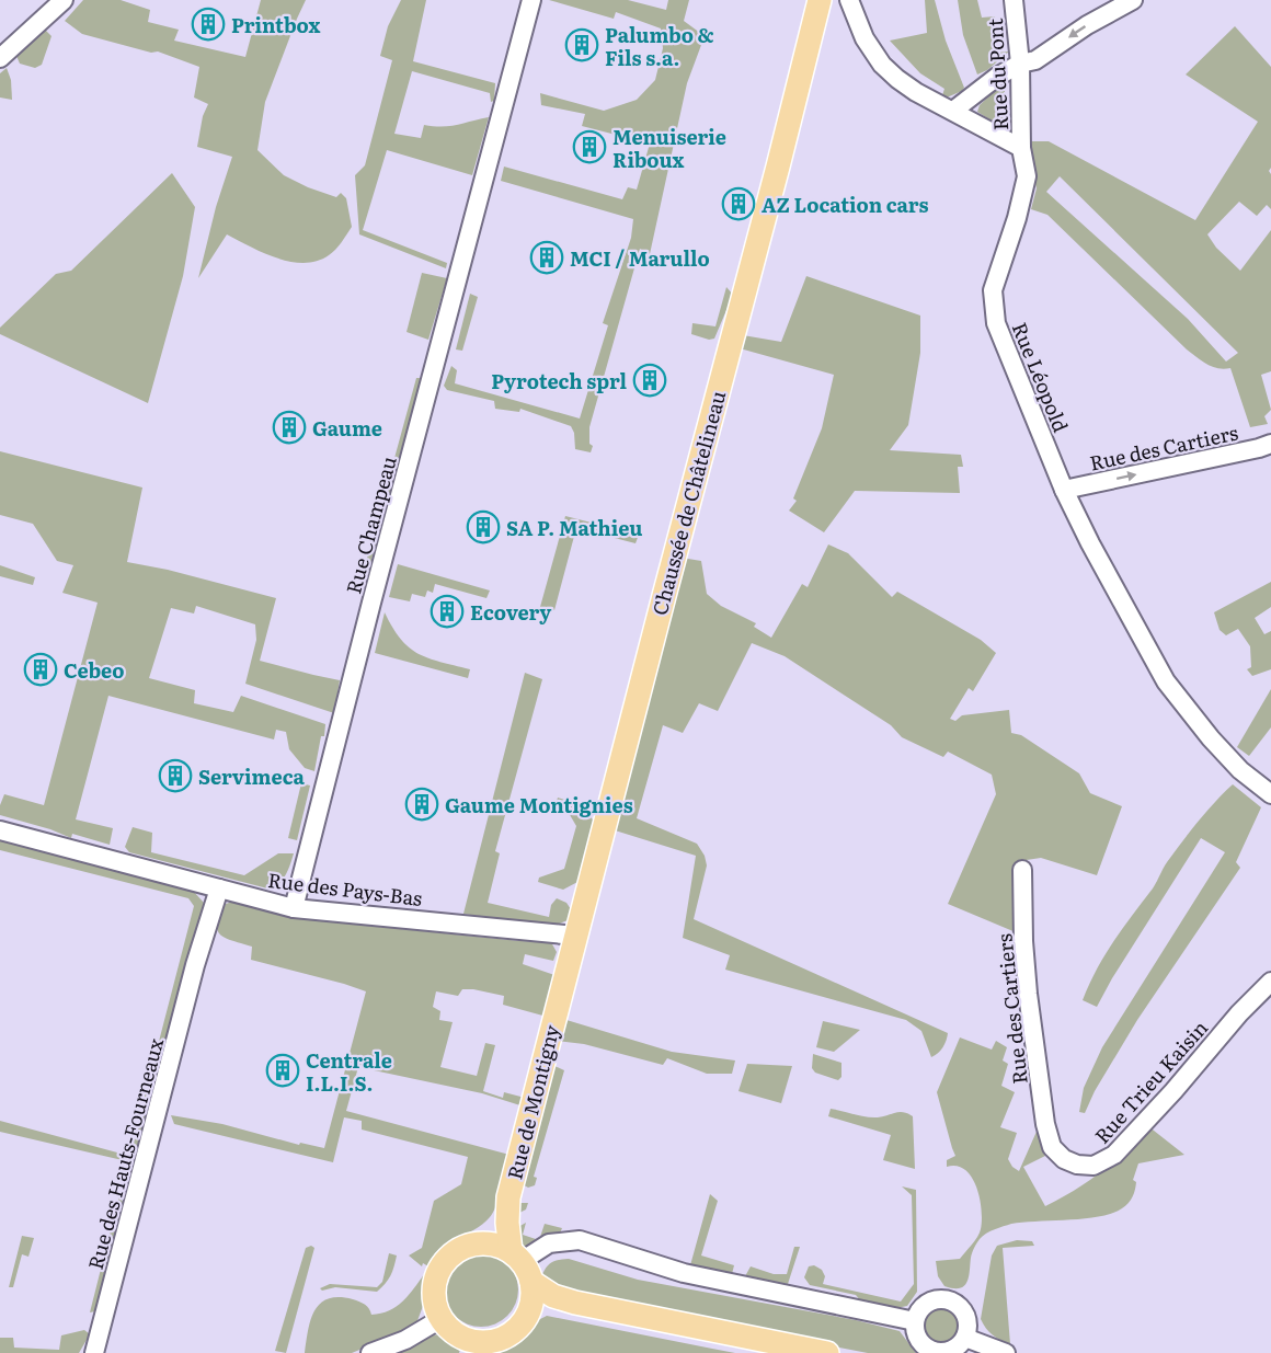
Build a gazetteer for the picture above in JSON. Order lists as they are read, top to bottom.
{
  "streets": {
    "main road": ["Chaussée de Châtelineau", "Rue de Montigny"],
    "street": [
      "Rue du Pont",
      "Rue Léopold",
      "Rue des Cartiers",
      "Rue Champeau",
      "Rue des Pays-Bas",
      "Rue Trieu Kaisin",
      "Rue des Hauts-Fourneaux"
    ]
  },
  "crossings": [
    ["Rue du Pont", "Rue Léopold"],
    ["Rue Léopold", "Rue des Cartiers"],
    ["Rue des Cartiers", "Rue Trieu Kaisin"],
    ["Chaussée de Châtelineau", "Rue des Pays-Bas"],
    ["Chaussée de Châtelineau", "Rue de Montigny"],
    ["Rue Champeau", "Rue des Pays-Bas"],
    ["Rue des Pays-Bas", "Rue des Hauts-Fourneaux"]
  ],
  "one_way": ["Rue des Cartiers"],
  "places": {
    "building": [
      "Printbox",
      "Palumbo & Fils s.a.",
      "Menuiserie Riboux",
      "AZ Location cars",
      "MCI / Marullo",
      "Pyrotech sprl",
      "Gaume",
      "SA P. Mathieu",
      "Ecovery",
      "Cebeo",
      "Servimeca",
      "Gaume Montignies",
      "Centrale I.L.I.S."
    ]
  }
}
